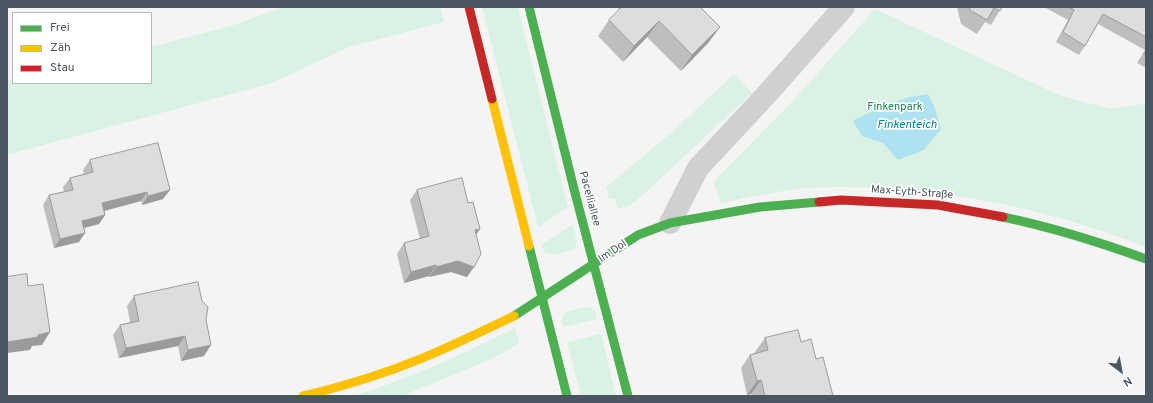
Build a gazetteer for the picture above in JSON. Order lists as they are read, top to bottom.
{
  "streets": {
    "street": ["Max-Eyth-Straße", "Pacelliallee", "Im Dol"]
  },
  "crossings": [
    ["Max-Eyth-Straße", "Im Dol"],
    ["Pacelliallee", "Im Dol"]
  ],
  "water": ["Finkenteich"],
  "parks": ["Finkenpark"],
  "legend": ["Frei", "Zäh", "Stau"],
  "north": "bottom right"
}
